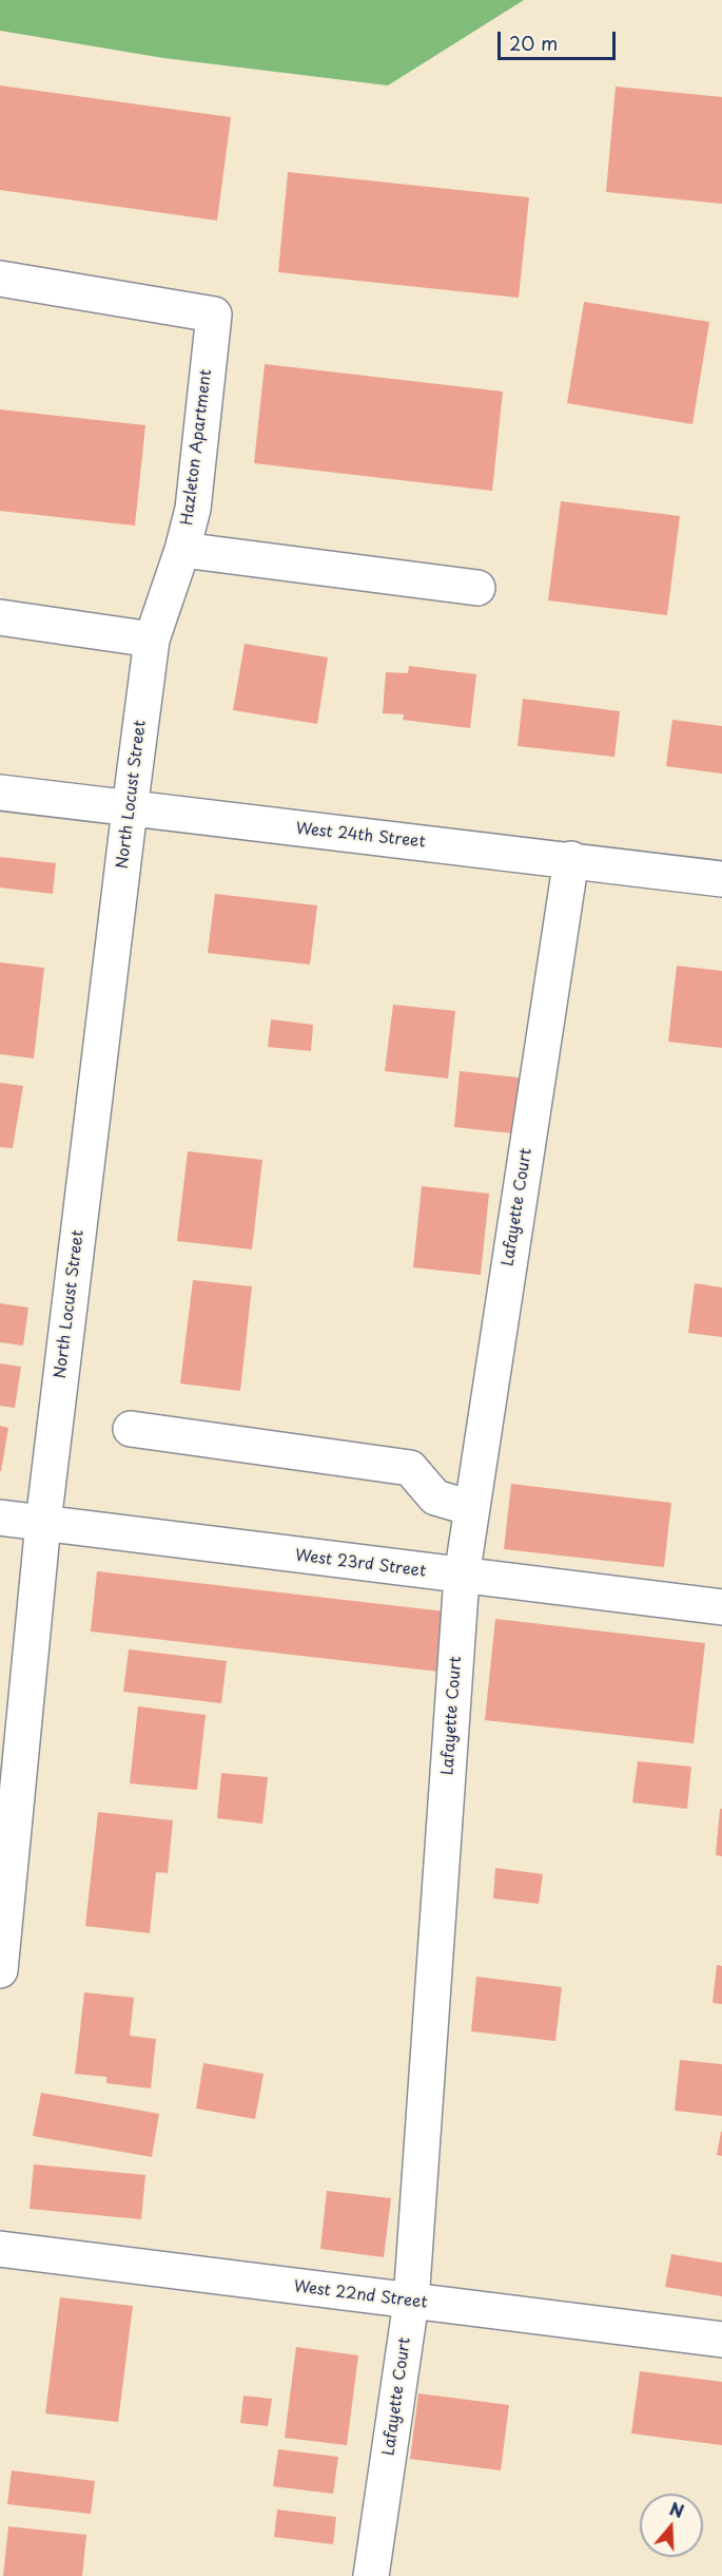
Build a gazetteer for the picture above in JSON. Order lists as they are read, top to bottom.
{
  "streets": {
    "street": [
      "Hazleton Apartment",
      "North Locust Street",
      "West 24th Street",
      "Lafayette Court",
      "West 23rd Street",
      "West 22nd Street"
    ]
  },
  "crossings": [
    ["Hazleton Apartment", "North Locust Street"],
    ["North Locust Street", "West 24th Street"],
    ["North Locust Street", "West 23rd Street"],
    ["West 24th Street", "Lafayette Court"],
    ["Lafayette Court", "West 23rd Street"],
    ["Lafayette Court", "West 22nd Street"]
  ],
  "scale_bar": "20 m",
  "north": "top"
}
